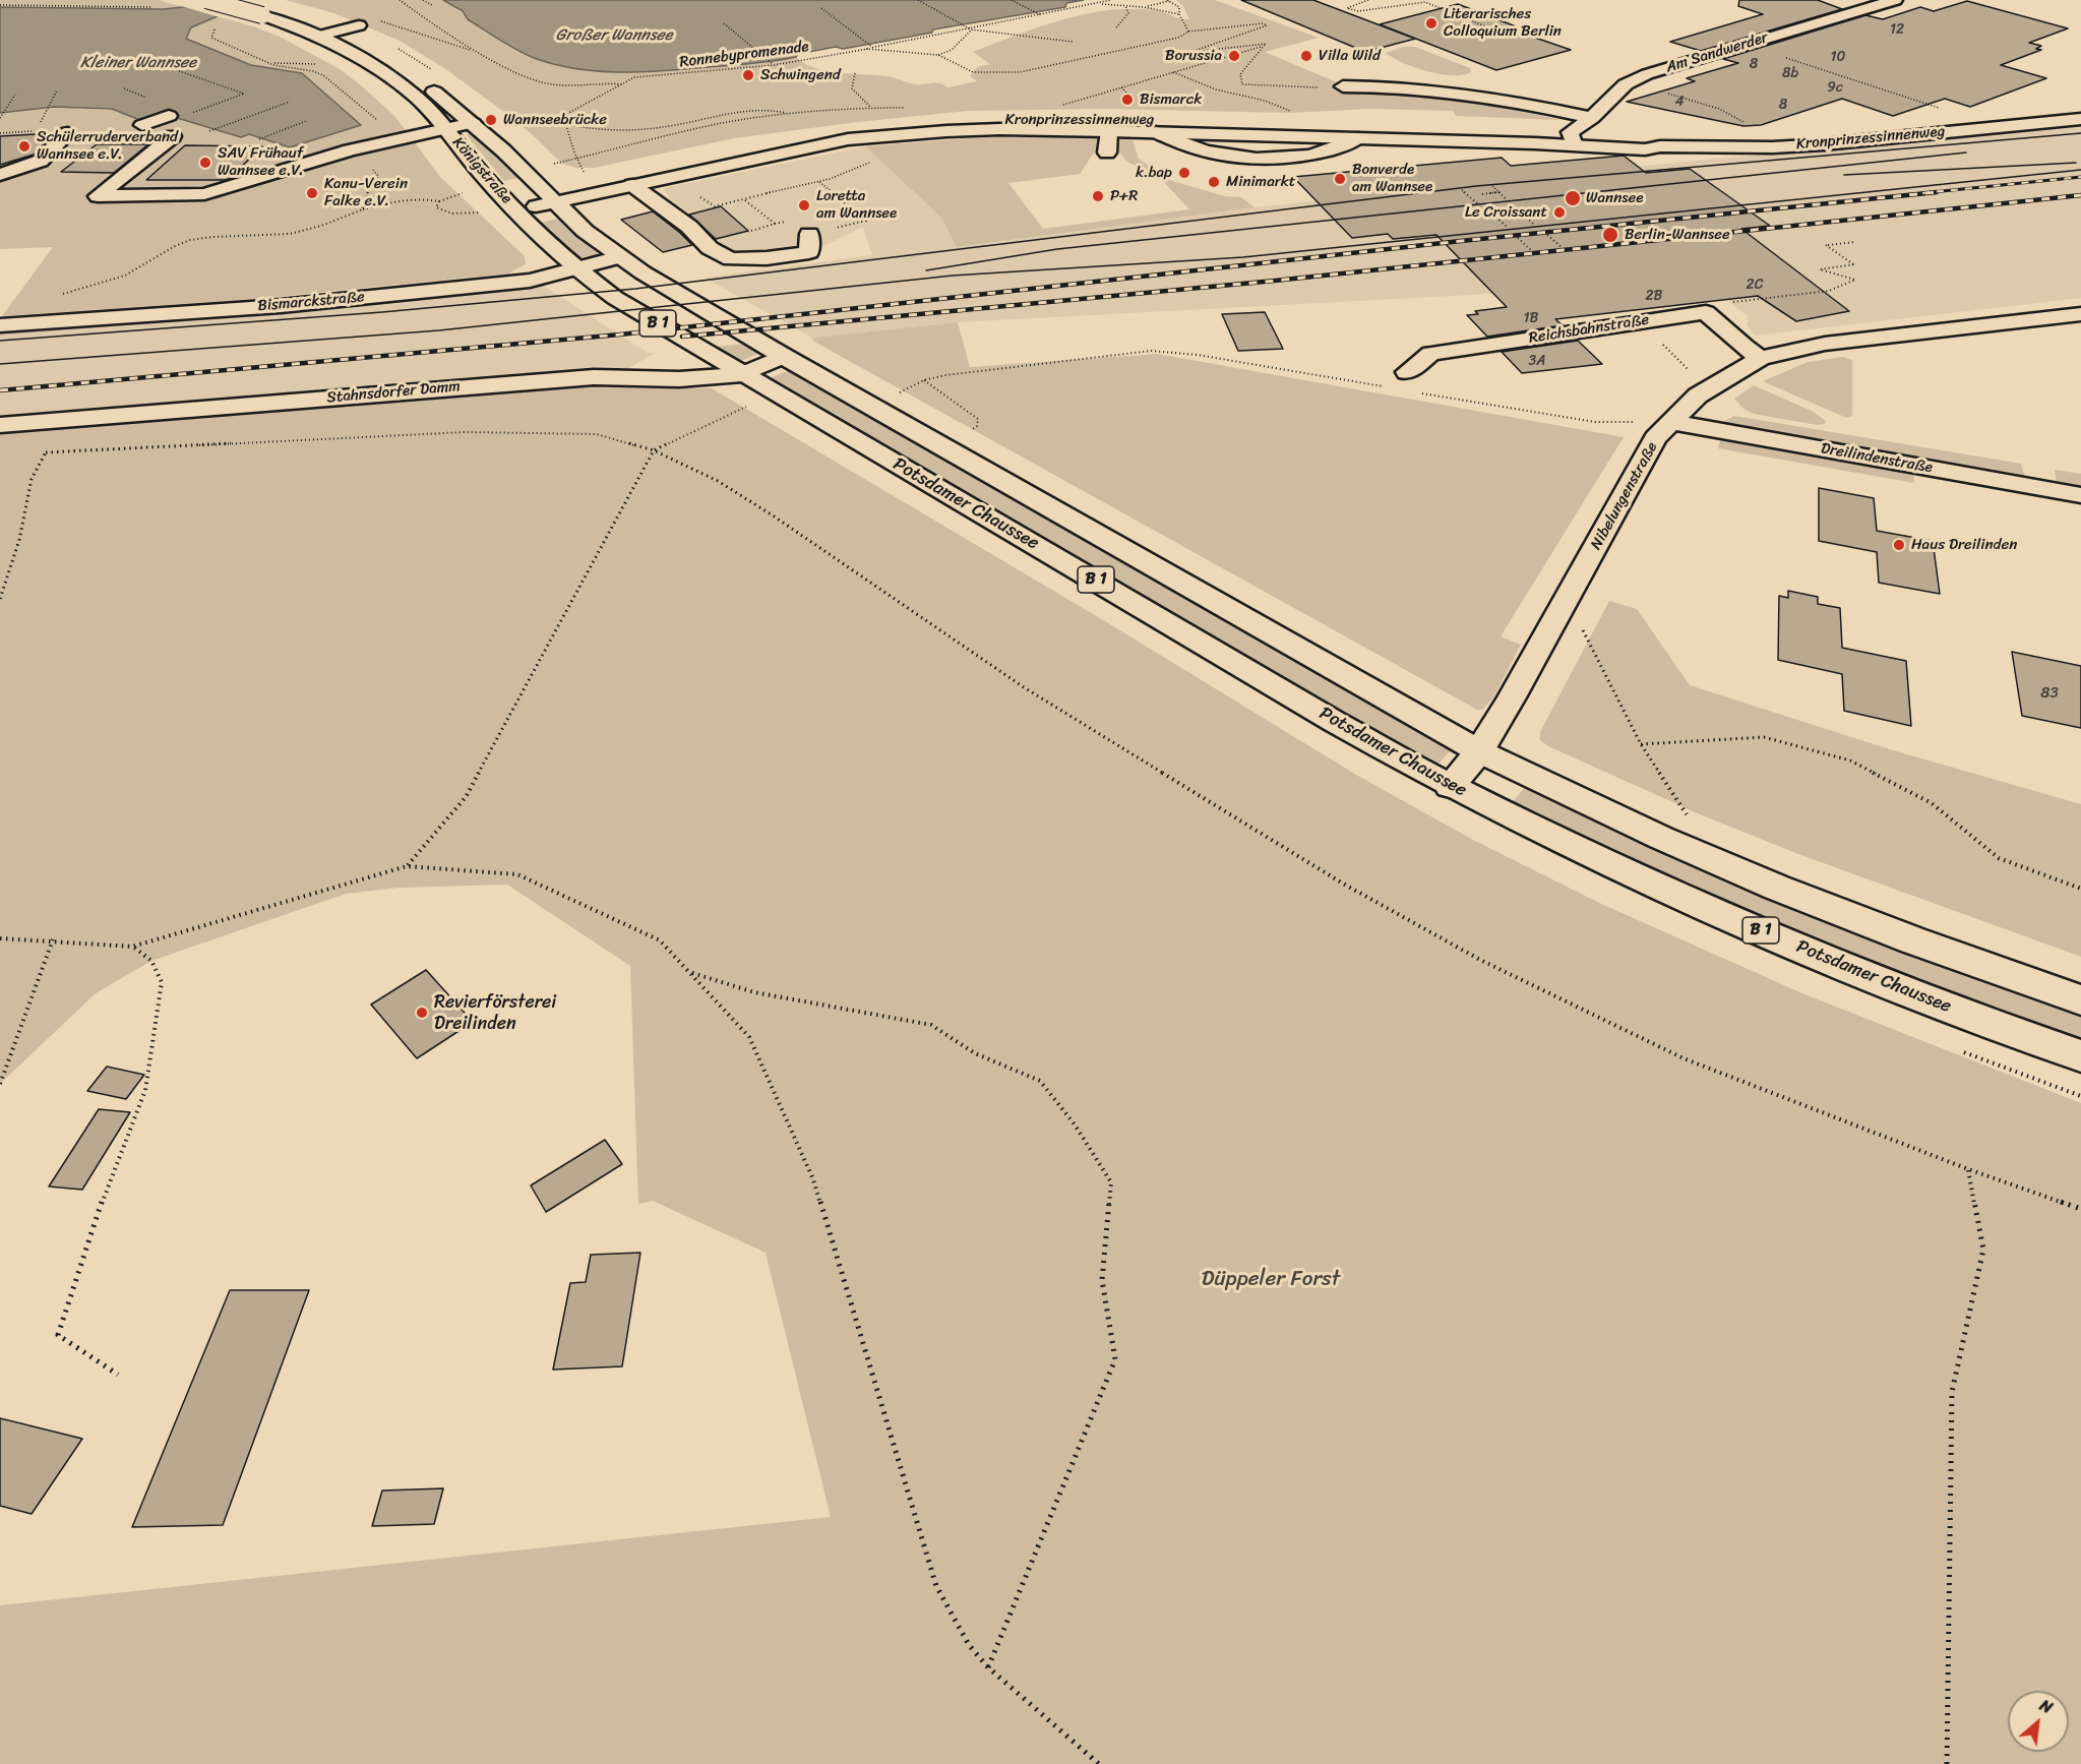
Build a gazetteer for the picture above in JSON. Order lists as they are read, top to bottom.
{
  "streets": {
    "main road": [
      "Am Sandwerder",
      "Kronprinzessinnenweg",
      "Königstraße",
      "Bismarckstraße",
      "B 1",
      "Reichsbahnstraße",
      "Stahnsdorfer Damm",
      "Dreilindenstraße",
      "Nibelungenstraße",
      "Potsdamer Chaussee"
    ],
    "path": ["Ronnebypromenade"]
  },
  "crossings": [
    ["Am Sandwerder", "Kronprinzessinnenweg"],
    ["Kronprinzessinnenweg", "Königstraße"],
    ["Königstraße", "Bismarckstraße"],
    ["Königstraße", "B 1"],
    ["Königstraße", "Stahnsdorfer Damm"],
    ["Königstraße", "Potsdamer Chaussee"],
    ["B 1", "Stahnsdorfer Damm"],
    ["B 1", "Nibelungenstraße"],
    ["Stahnsdorfer Damm", "Potsdamer Chaussee"],
    ["Dreilindenstraße", "Nibelungenstraße"],
    ["Nibelungenstraße", "Potsdamer Chaussee"]
  ],
  "water": ["Großer Wannsee", "Kleiner Wannsee"],
  "parks": ["Düppeler Forst"],
  "places": [
    "Literarisches Colloquium Berlin",
    "Borussia",
    "Villa Wild",
    "Schwingend",
    "Bismarck",
    "Wannseebrücke",
    "Schülerruderverband Wannsee e.V.",
    "SAV Frühauf Wannsee e.V.",
    "k.bap",
    "Bonverde am Wannsee",
    "Minimarkt",
    "Kanu-Verein Falke e.V.",
    "P+R",
    "Wannsee",
    "Loretta am Wannsee",
    "Le Croissant",
    "Berlin-Wannsee",
    "Haus Dreilinden",
    "Revierförsterei Dreilinden"
  ],
  "house_numbers": [
    "12",
    "10",
    "8",
    "8b",
    "9c",
    "4",
    "8",
    "2C",
    "2B",
    "1B",
    "3A",
    "83"
  ],
  "north": "top right"
}
